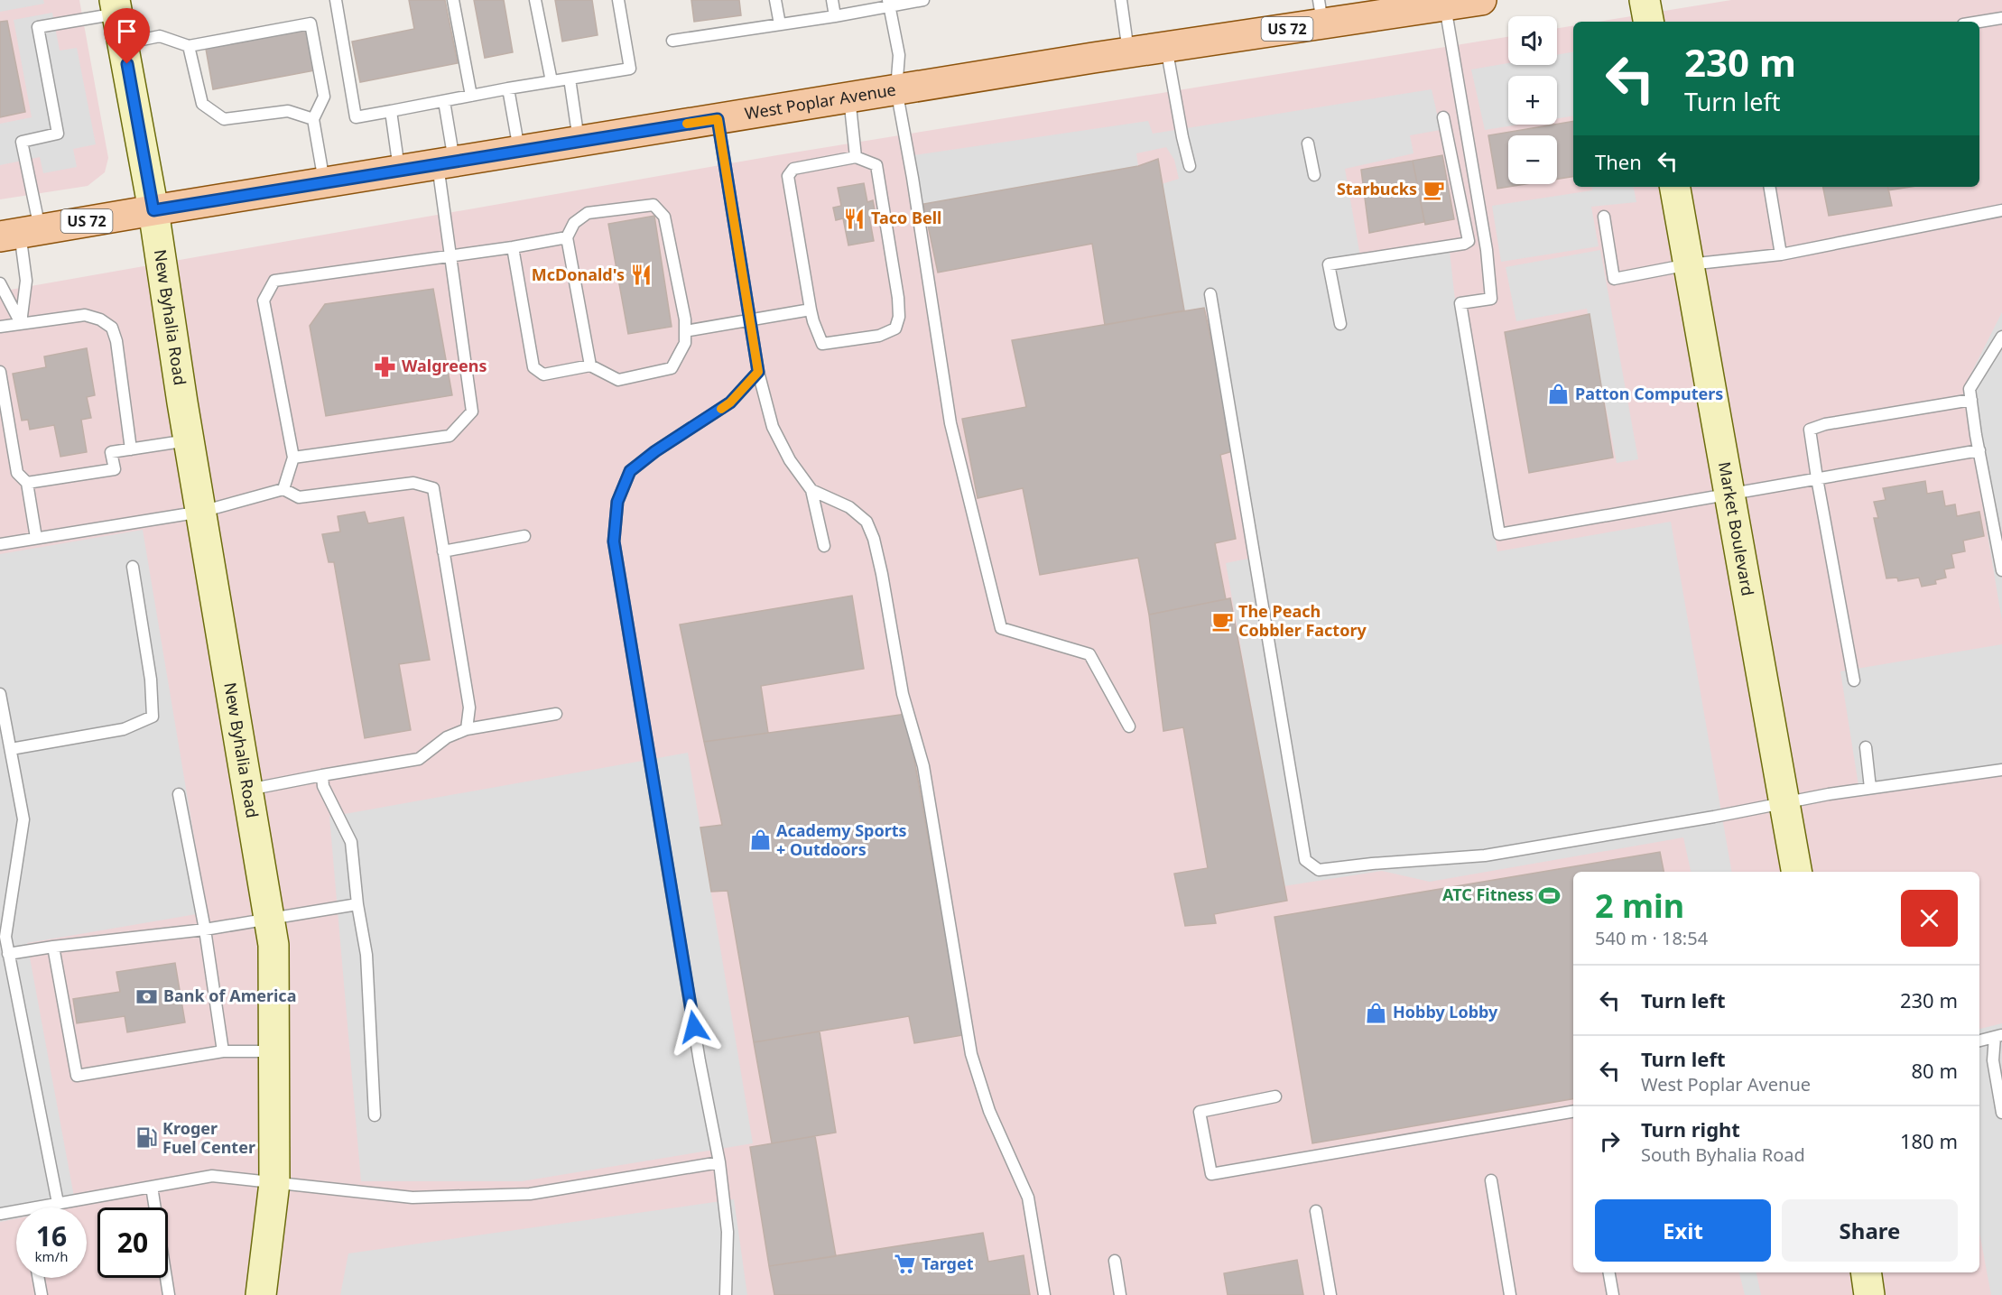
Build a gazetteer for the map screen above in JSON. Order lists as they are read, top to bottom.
{
  "streets": {
    "main road": [
      "US 72",
      "West Poplar Avenue",
      "New Byhalia Road",
      "Market Boulevard"
    ]
  },
  "crossings": [
    ["West Poplar Avenue", "New Byhalia Road"]
  ],
  "places": {
    "cafe": ["Starbucks", "The Peach Cobbler Factory"],
    "restaurant": ["Taco Bell", "McDonald's"],
    "pharmacy": ["Walgreens"],
    "shop": ["Patton Computers", "Academy Sports + Outdoors", "Hobby Lobby"],
    "sports": ["ATC Fitness"],
    "bank": ["Bank of America"],
    "fuel station": ["Kroger Fuel Center"],
    "supermarket": ["Target"]
  },
  "page": {
    "map_buttons": ["+", "−"],
    "turn": ["230 m", "Turn left"],
    "then": "Then",
    "heading": ["2 min", "540 m · 18:54"],
    "list": [
      {
        "name": "Turn left",
        "value": "230 m"
      },
      {
        "name": "Turn left",
        "note": "West Poplar Avenue",
        "value": "80 m"
      },
      {
        "name": "Turn right",
        "note": "South Byhalia Road",
        "value": "180 m"
      }
    ],
    "buttons": ["Exit", "Share"],
    "speed": "16 km/h",
    "limit": "20"
  }
}
